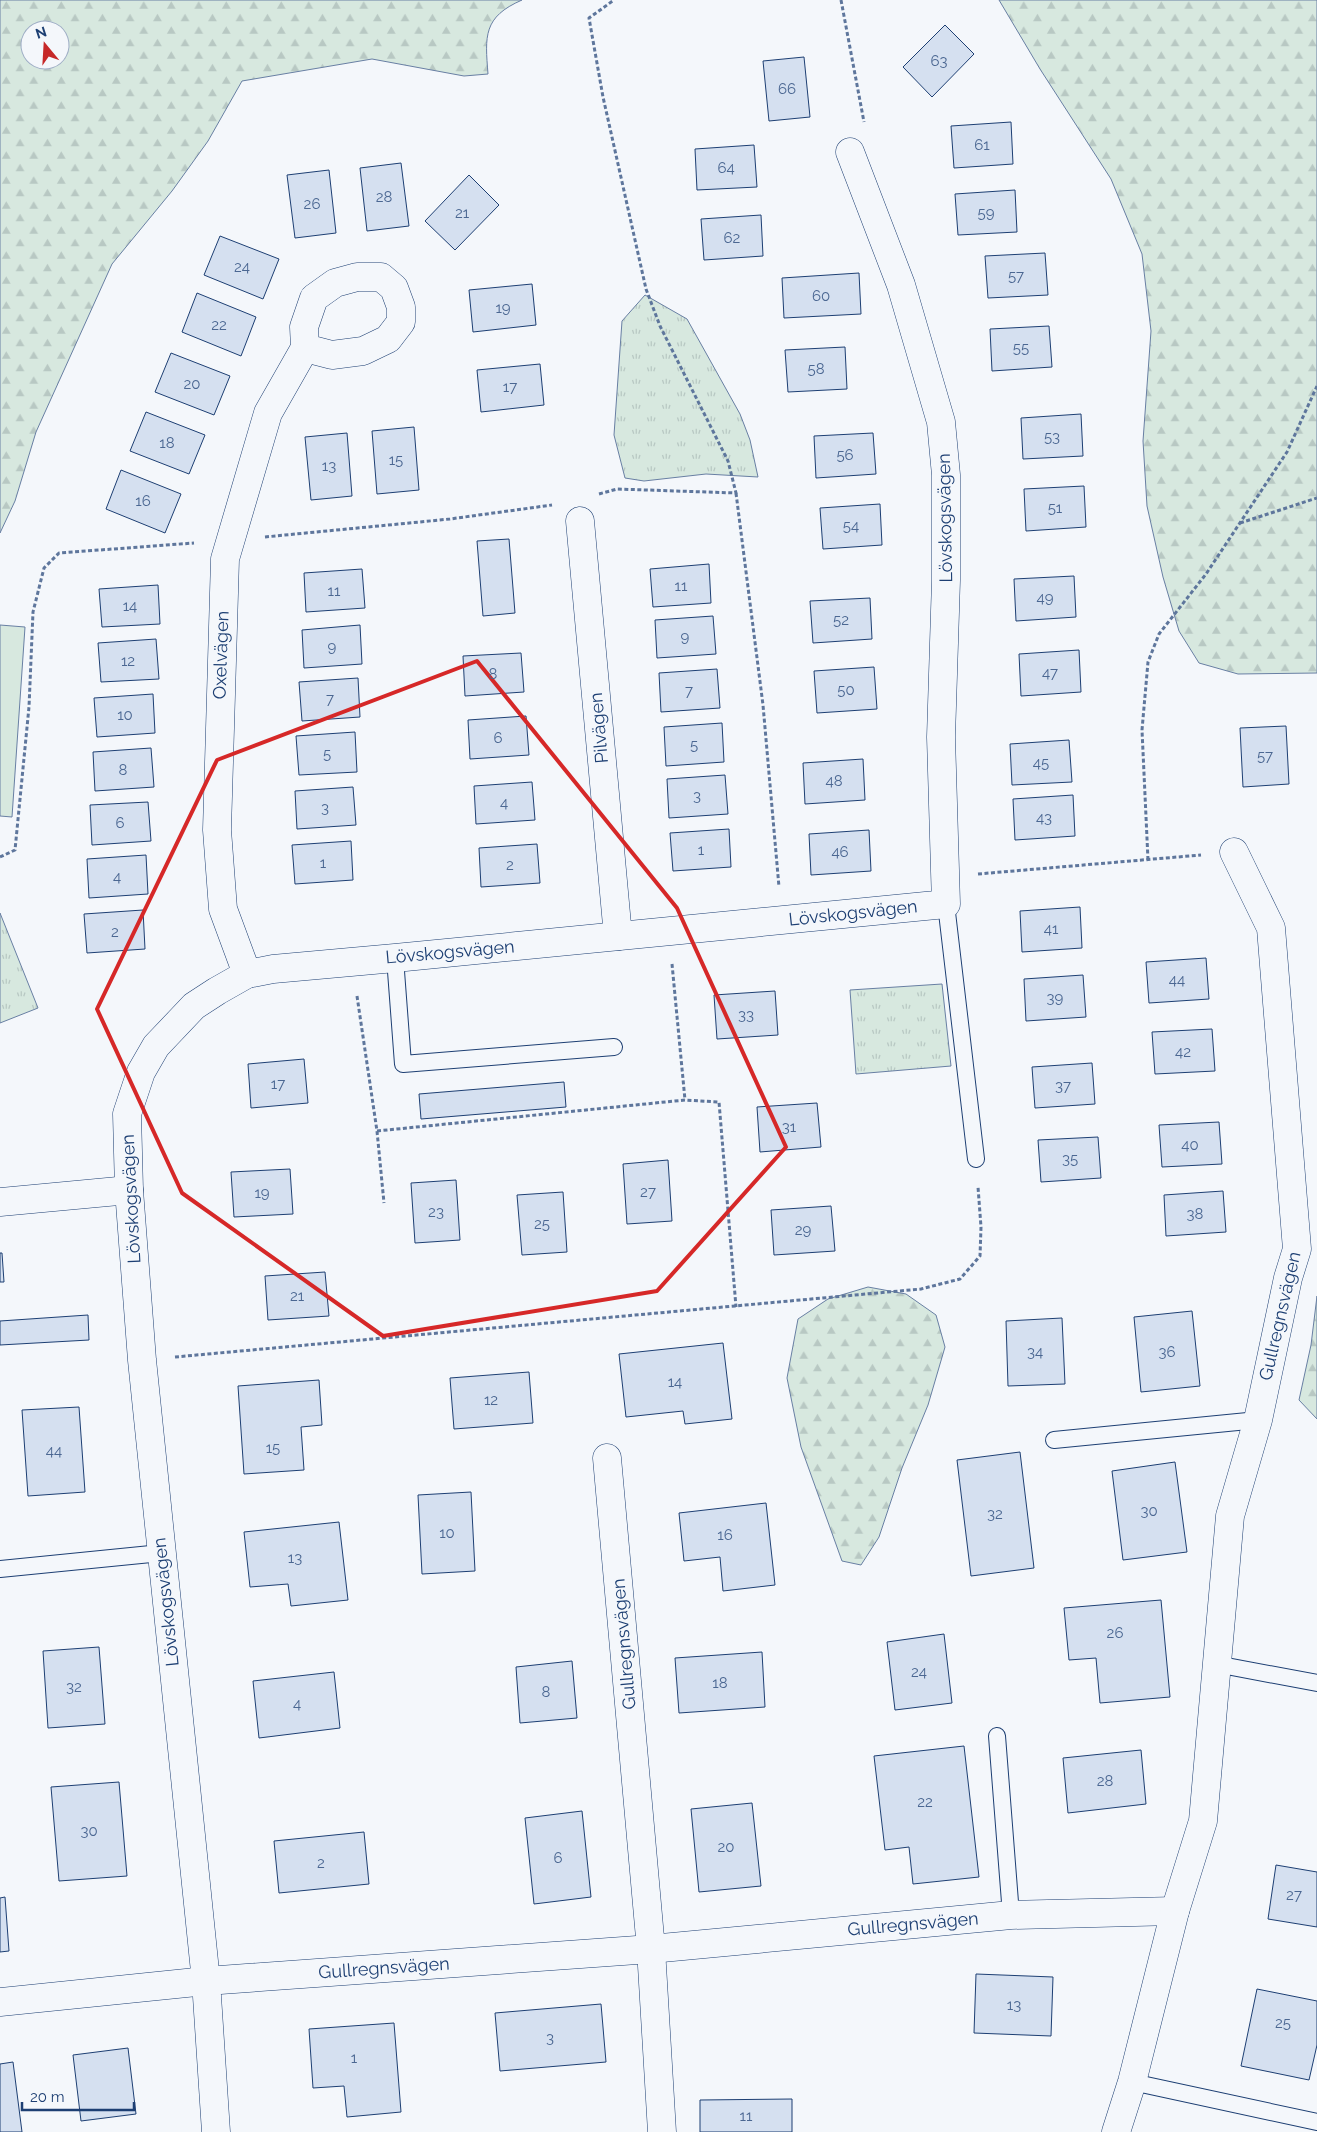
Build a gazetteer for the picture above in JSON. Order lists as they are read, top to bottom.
{
  "streets": {
    "street": [
      "Lövskogsvägen",
      "Oxelvägen",
      "Pilvägen",
      "Gullregnsvägen"
    ]
  },
  "crossings": [
    ["Lövskogsvägen", "Oxelvägen"],
    ["Lövskogsvägen", "Pilvägen"],
    ["Lövskogsvägen", "Gullregnsvägen"]
  ],
  "house_numbers": [
    "63",
    "66",
    "61",
    "64",
    "28",
    "26",
    "21",
    "59",
    "62",
    "24",
    "57",
    "60",
    "19",
    "22",
    "55",
    "58",
    "20",
    "17",
    "53",
    "18",
    "56",
    "15",
    "13",
    "16",
    "51",
    "54",
    "11",
    "11",
    "49",
    "14",
    "52",
    "9",
    "9",
    "12",
    "47",
    "8",
    "50",
    "7",
    "7",
    "10",
    "6",
    "5",
    "5",
    "57",
    "45",
    "8",
    "48",
    "3",
    "4",
    "3",
    "43",
    "6",
    "1",
    "46",
    "1",
    "2",
    "4",
    "41",
    "2",
    "44",
    "39",
    "33",
    "42",
    "17",
    "37",
    "31",
    "40",
    "35",
    "27",
    "19",
    "23",
    "38",
    "25",
    "29",
    "21",
    "34",
    "36",
    "14",
    "12",
    "15",
    "44",
    "30",
    "32",
    "10",
    "16",
    "13",
    "26",
    "24",
    "18",
    "32",
    "8",
    "4",
    "28",
    "22",
    "30",
    "20",
    "6",
    "2",
    "27",
    "13",
    "25",
    "3",
    "1",
    "11"
  ],
  "scale_bar": "20 m",
  "north": "top"
}
